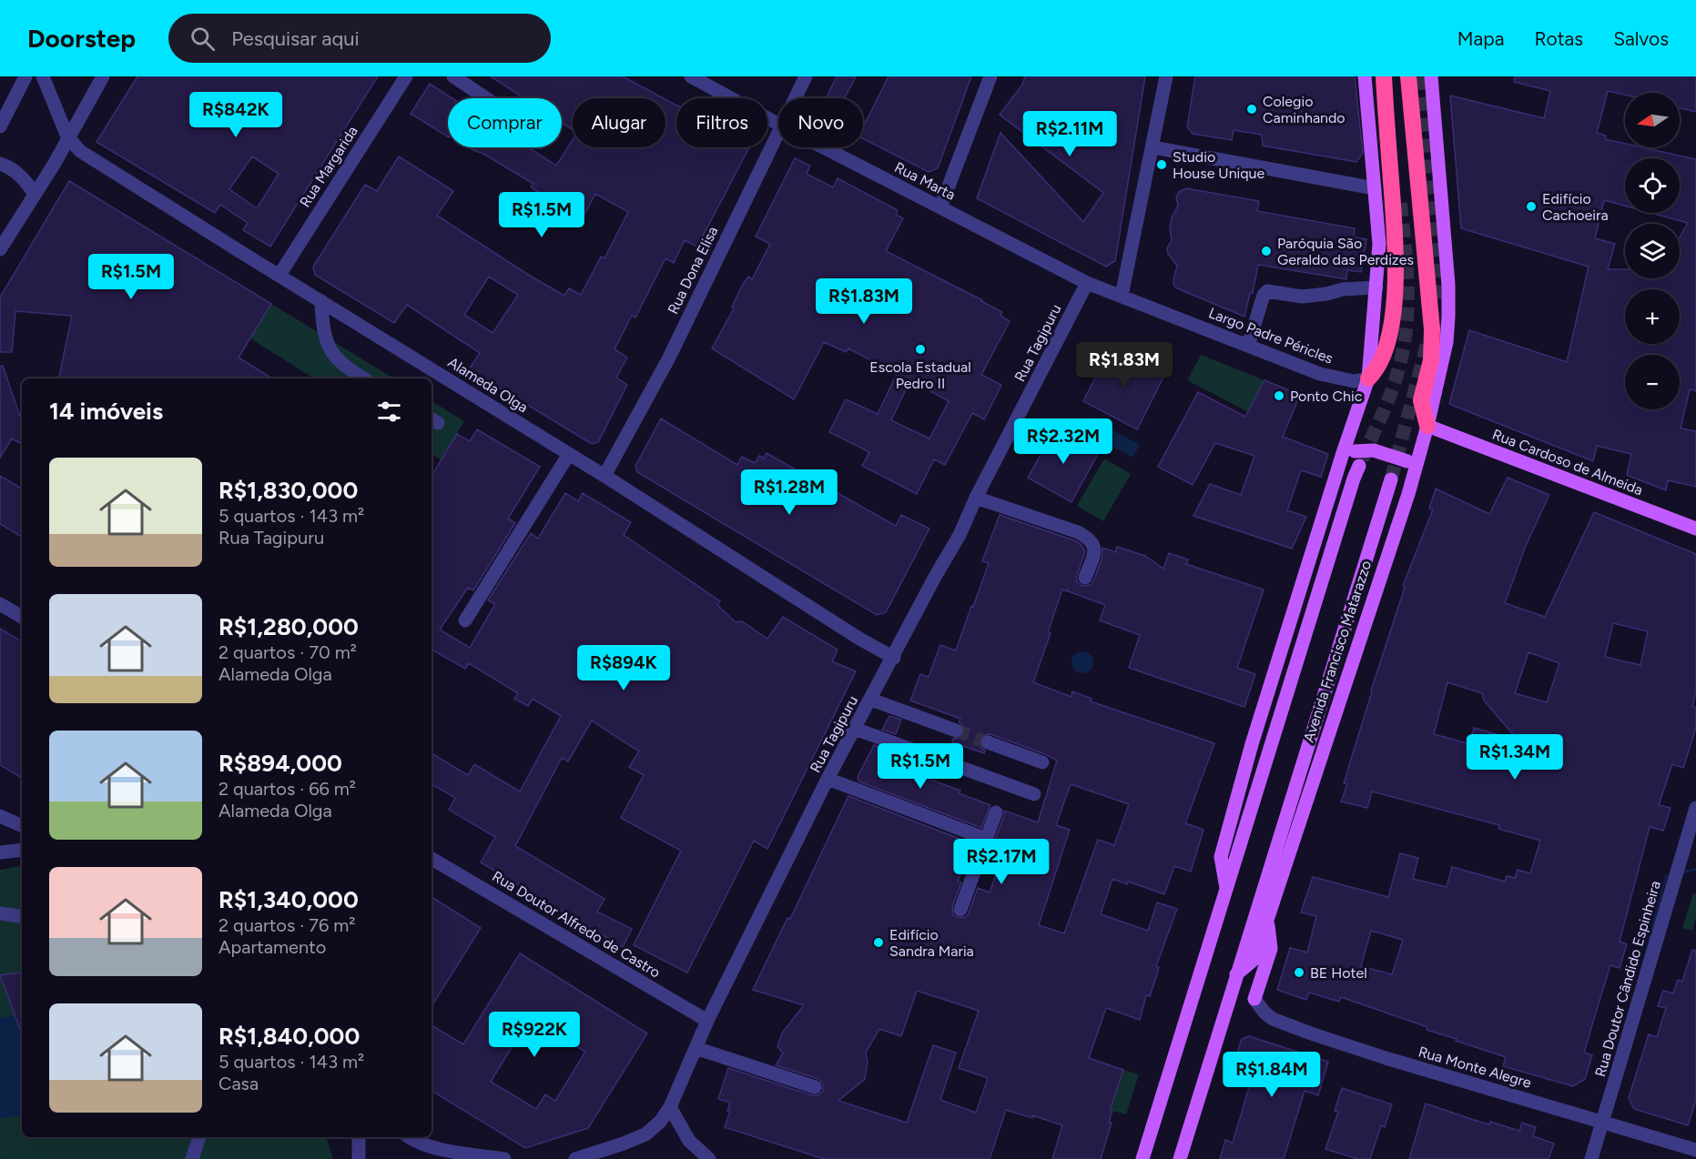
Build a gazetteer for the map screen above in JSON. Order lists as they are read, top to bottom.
{
  "streets": {
    "highway": ["Avenida Francisco Matarazzo"],
    "main road": ["Rua Cardoso de Almeida"],
    "street": [
      "Rua Margarida",
      "Rua Marta",
      "Rua Dona Elisa",
      "Largo Padre Péricles",
      "Rua Tagipuru",
      "Alameda Olga",
      "Rua Doutor Alfredo de Castro",
      "Rua Doutor Cândido Espinheira",
      "Rua Monte Alegre"
    ]
  },
  "crossings": [
    ["Rua Margarida", "Alameda Olga"],
    ["Rua Marta", "Largo Padre Péricles"],
    ["Rua Marta", "Rua Tagipuru"],
    ["Rua Dona Elisa", "Alameda Olga"],
    ["Largo Padre Péricles", "Rua Tagipuru"],
    ["Rua Tagipuru", "Alameda Olga"],
    ["Rua Tagipuru", "Rua Doutor Alfredo de Castro"],
    ["Rua Cardoso de Almeida", "Avenida Francisco Matarazzo"],
    ["Rua Doutor Cândido Espinheira", "Rua Monte Alegre"]
  ],
  "places": [
    "Colegio Caminhando",
    "Studio House Unique",
    "Edifício Cachoeira",
    "Paróquia São Geraldo das Perdizes",
    "Escola Estadual Pedro II",
    "Ponto Chic",
    "Edifício Sandra Maria",
    "BE Hotel"
  ],
  "north": "left",
  "page": {
    "header": "Doorstep",
    "search": "Pesquisar aqui",
    "nav": ["Mapa", "Rotas", "Salvos"],
    "price": [
      "R$842K",
      "R$2.11M",
      "R$1.5M",
      "R$1.5M",
      "R$1.83M",
      "R$1.83M",
      "R$2.32M",
      "R$1.28M",
      "R$894K",
      "R$1.34M",
      "R$1.5M",
      "R$2.17M",
      "R$922K",
      "R$1.84M"
    ],
    "map_buttons": ["+", "−"],
    "chip": [
      "Comprar",
      "Alugar",
      "Filtros",
      "Novo"
    ],
    "heading": "14 imóveis",
    "list": [
      {
        "name": "R$1,830,000",
        "note": "5 quartos · 143 m² · Rua Tagipuru"
      },
      {
        "name": "R$1,280,000",
        "note": "2 quartos · 70 m² · Alameda Olga"
      },
      {
        "name": "R$894,000",
        "note": "2 quartos · 66 m² · Alameda Olga"
      },
      {
        "name": "R$1,340,000",
        "note": "2 quartos · 76 m² · Apartamento"
      },
      {
        "name": "R$1,840,000",
        "note": "5 quartos · 143 m² · Casa"
      }
    ]
  }
}
